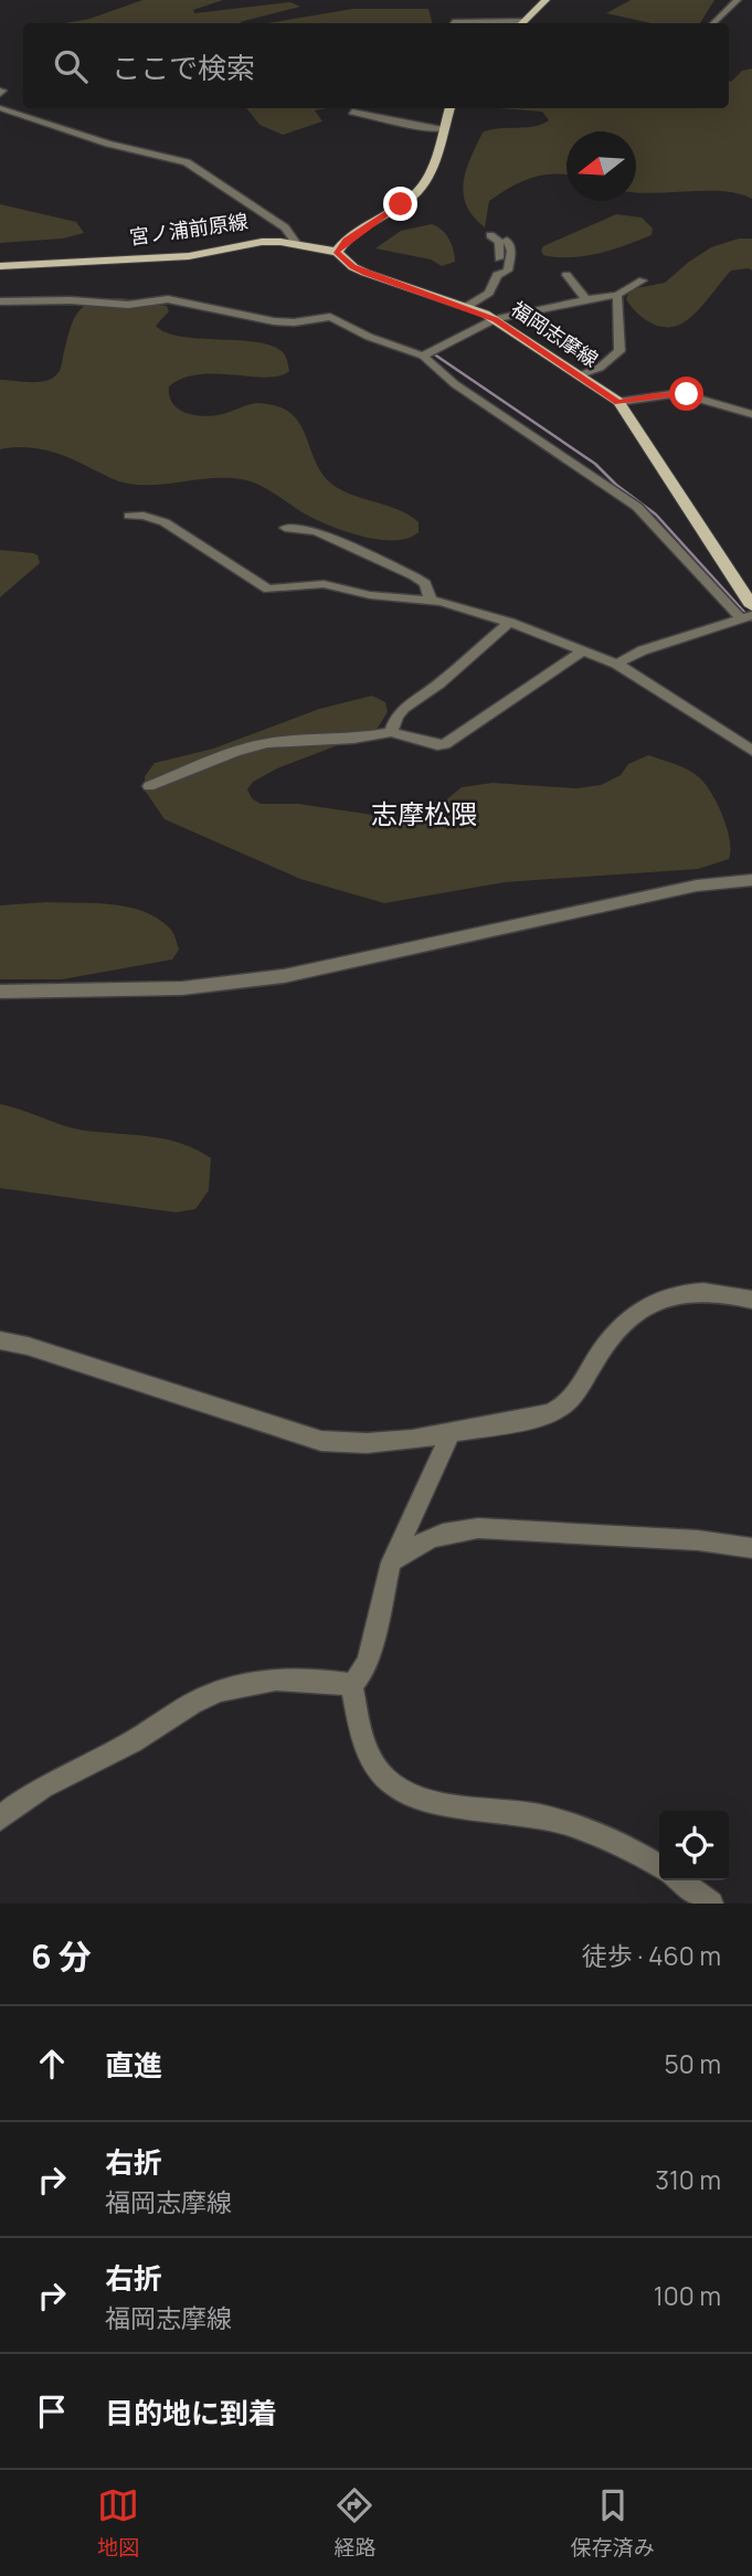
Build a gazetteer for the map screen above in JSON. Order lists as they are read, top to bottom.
{
  "streets": {
    "main road": ["宮ノ浦前原線", "福岡志摩線"]
  },
  "crossings": [
    ["宮ノ浦前原線", "福岡志摩線"]
  ],
  "districts": ["志摩松隈"],
  "north": "left",
  "page": {
    "search": "ここで検索",
    "heading": ["6 分", "徒歩 · 460 m"],
    "list": [
      ["直進", "50 m"],
      ["右折", "福岡志摩線", "310 m"],
      ["右折", "福岡志摩線", "100 m"],
      "目的地に到着"
    ],
    "nav": ["地図", "経路", "保存済み"]
  }
}
